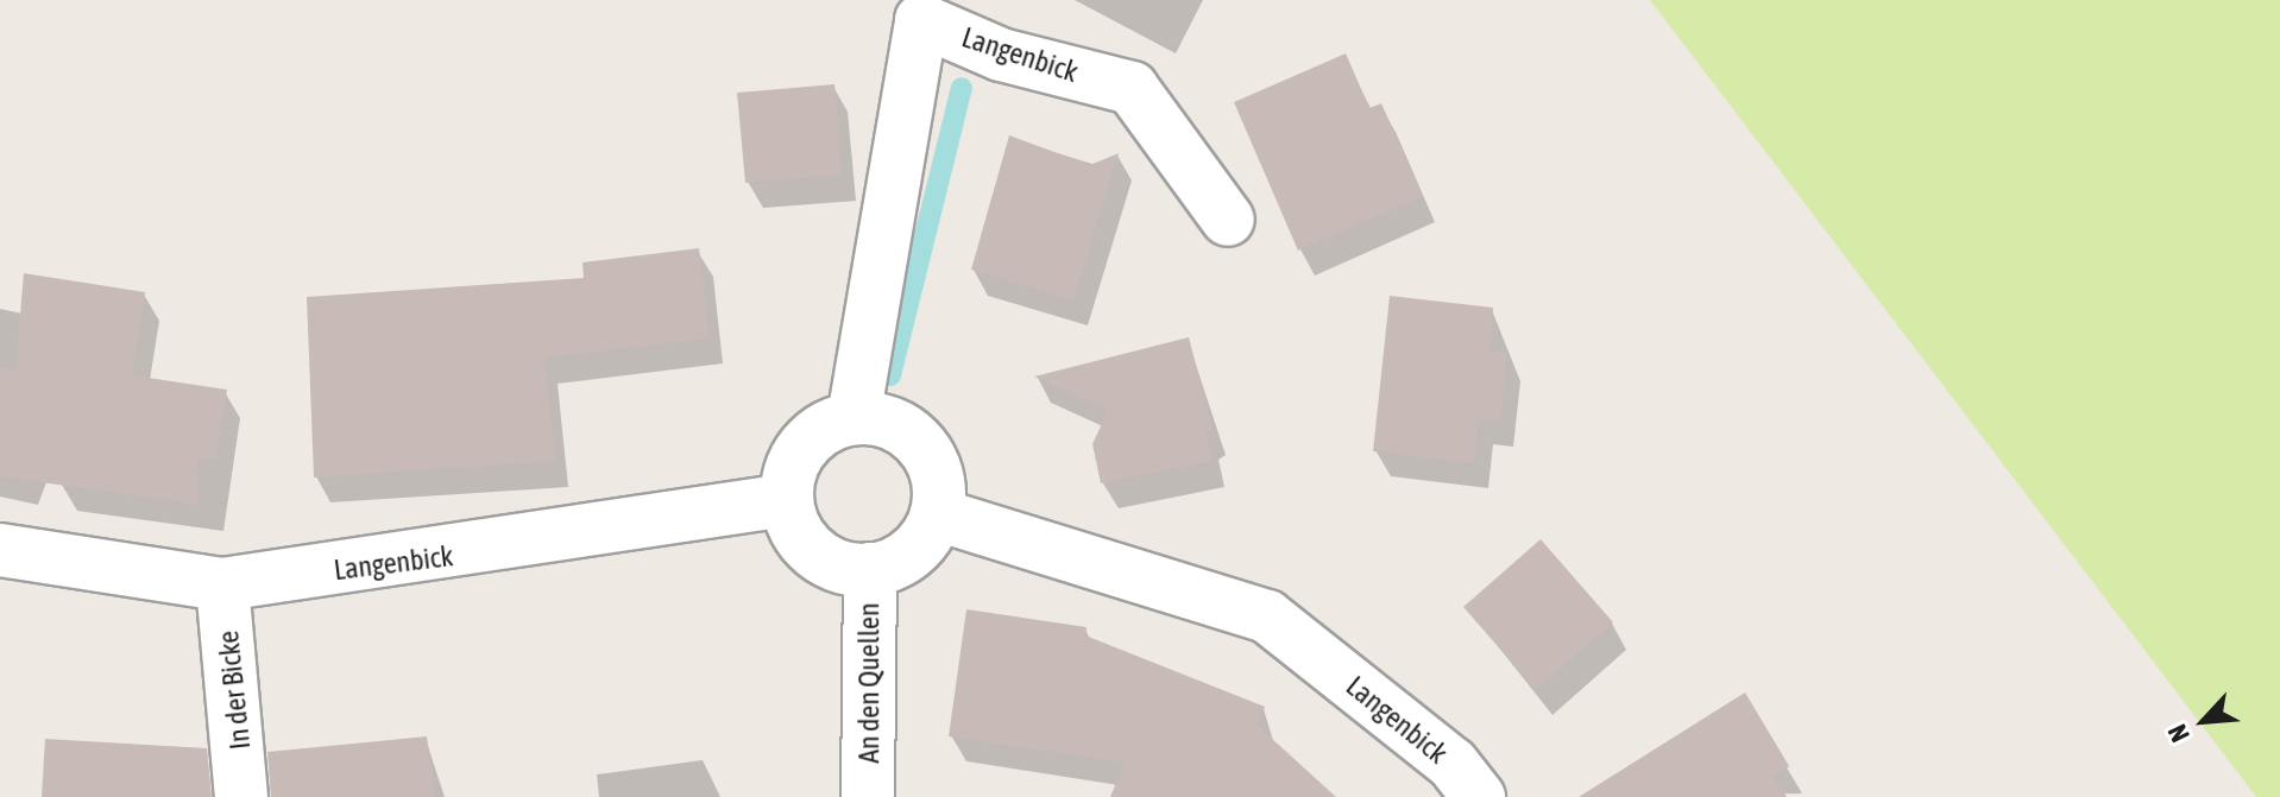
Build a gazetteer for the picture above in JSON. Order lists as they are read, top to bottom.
{
  "streets": {
    "street": ["Langenbick", "An den Quellen", "In der Bicke"]
  },
  "crossings": [
    ["Langenbick", "An den Quellen"],
    ["Langenbick", "In der Bicke"]
  ],
  "north": "bottom left"
}
